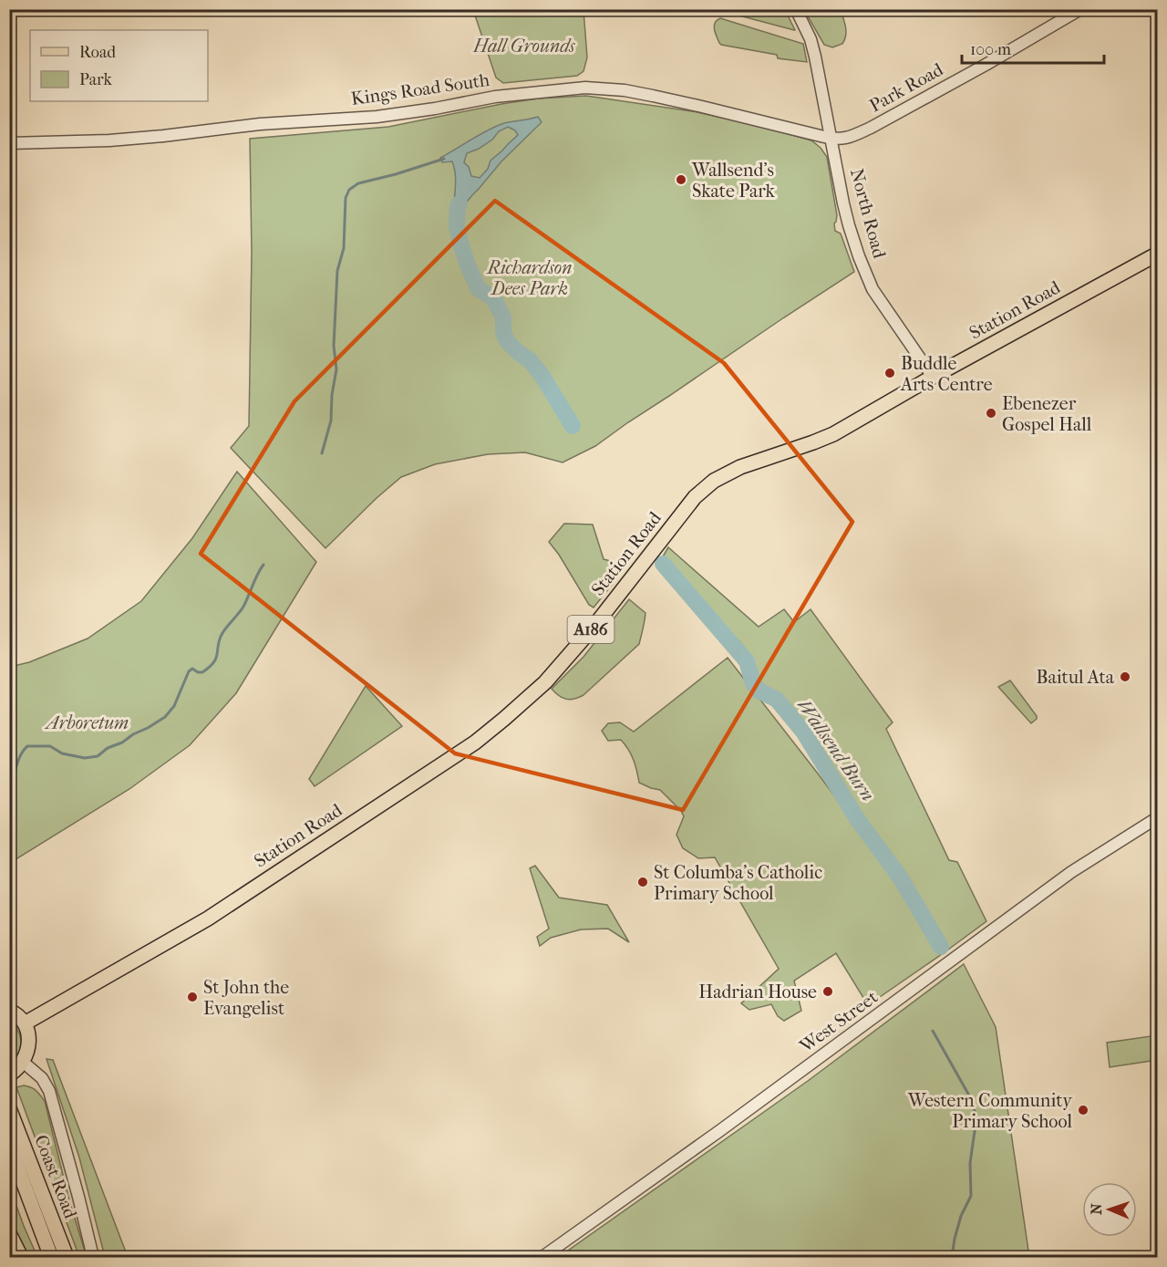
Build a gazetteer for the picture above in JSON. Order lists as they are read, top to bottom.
{
  "streets": {
    "main road": ["Station Road", "A186", "Coast Road"],
    "street": [
      "Park Road",
      "Kings Road South",
      "North Road",
      "West Street"
    ]
  },
  "crossings": [
    ["Park Road", "Kings Road South"],
    ["Park Road", "North Road"],
    ["Kings Road South", "North Road"],
    ["North Road", "Station Road"]
  ],
  "water": ["Wallsend Burn"],
  "parks": ["Hall Grounds", "Richardson Dees Park", "Arboretum"],
  "places": [
    "Wallsend's Skate Park",
    "Buddle Arts Centre",
    "Ebenezer Gospel Hall",
    "Baitul Ata",
    "St Columba's Catholic Primary School",
    "Hadrian House",
    "St John the Evangelist",
    "Western Community Primary School"
  ],
  "legend": ["Road", "Park"],
  "scale_bar": "100 m",
  "north": "left"
}
